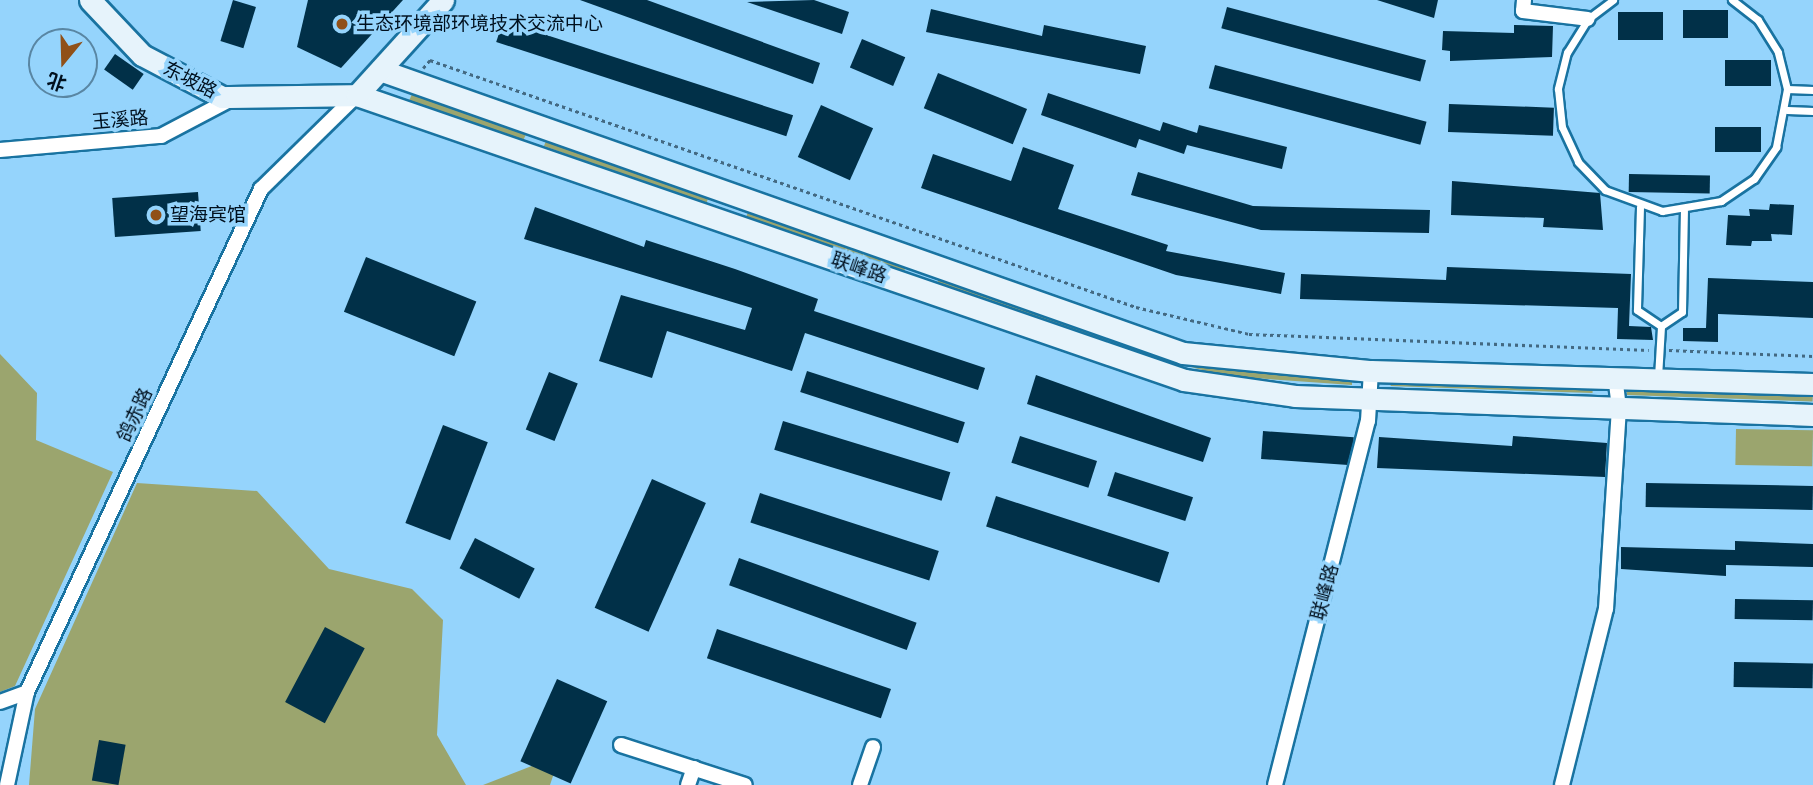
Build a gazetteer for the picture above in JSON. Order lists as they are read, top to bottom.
{
  "streets": {
    "main road": ["东坡路", "联峰路"],
    "street": ["玉溪路", "鸽赤路"]
  },
  "crossings": [
    ["东坡路", "玉溪路"],
    ["东坡路", "联峰路"],
    ["东坡路", "鸽赤路"],
    ["联峰路", "鸽赤路"]
  ],
  "places": ["生态环境部环境技术交流中心", "望海宾馆"],
  "north": "bottom"
}
